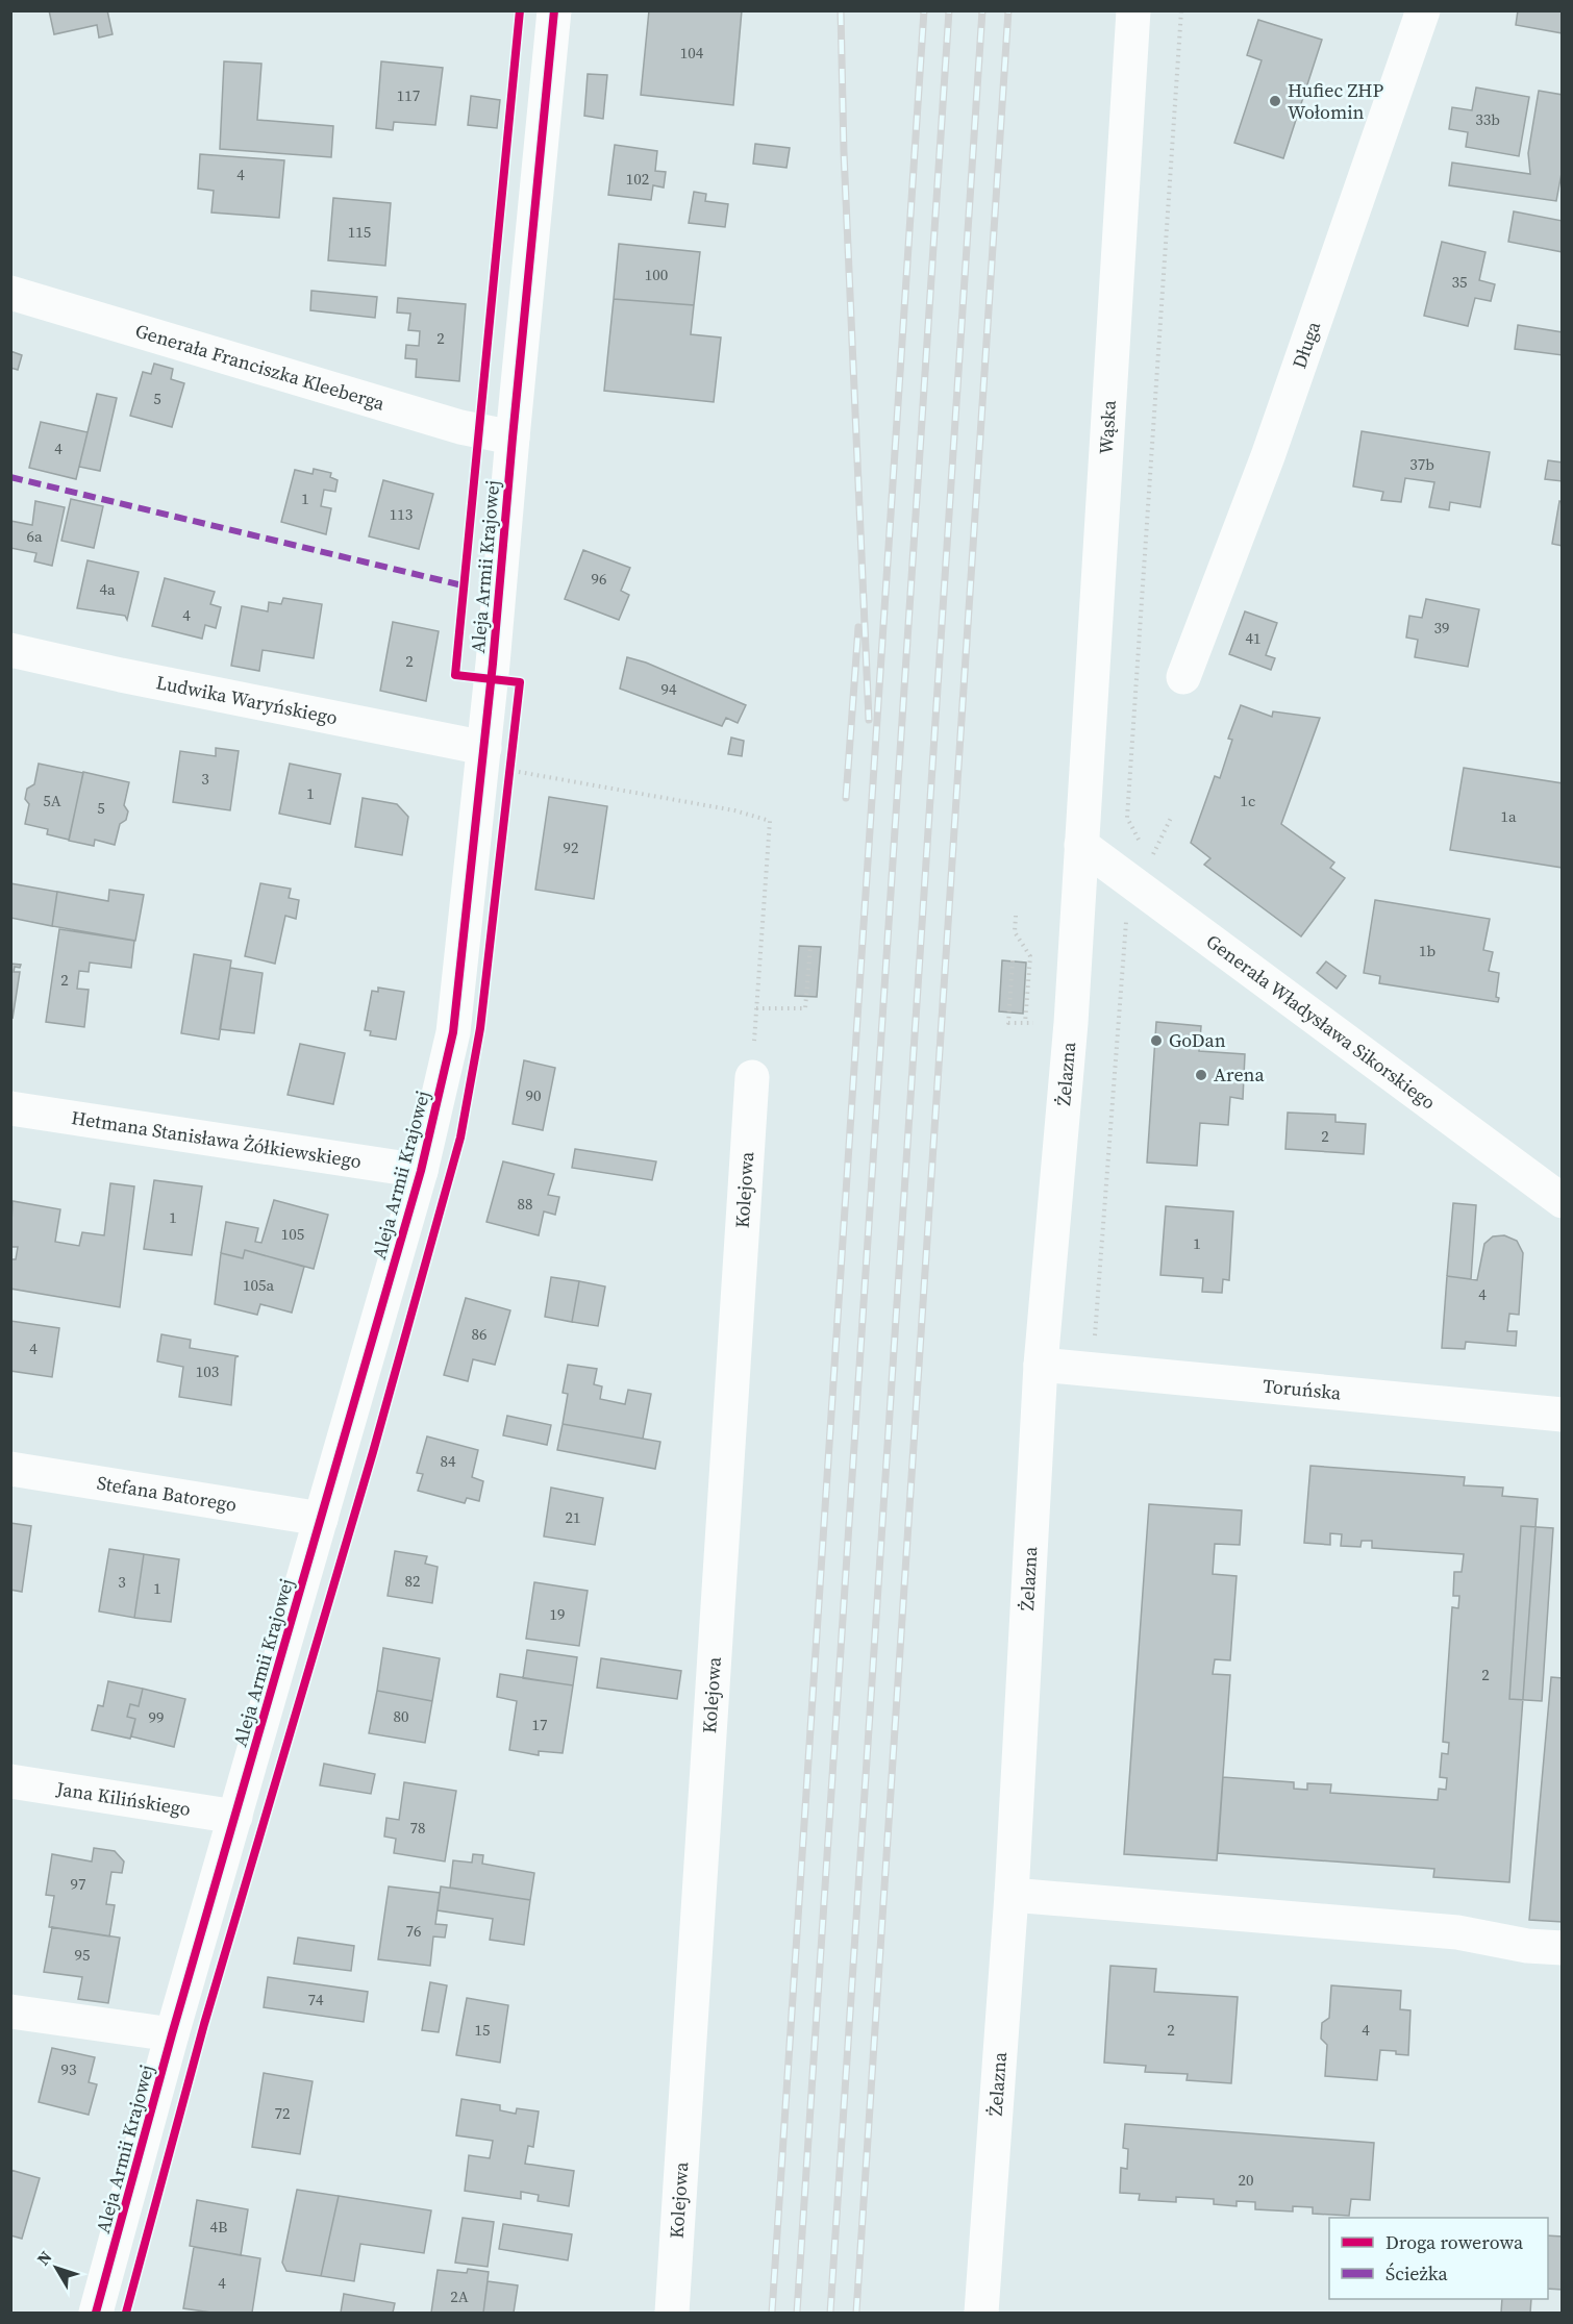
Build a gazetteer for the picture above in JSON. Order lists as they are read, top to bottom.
{
  "streets": {
    "street": [
      "Długa",
      "Generała Franciszka Kleeberga",
      "Wąska",
      "Aleja Armii Krajowej",
      "Ludwika Waryńskiego",
      "Generała Władysława Sikorskiego",
      "Żelazna",
      "Hetmana Stanisława Żółkiewskiego",
      "Kolejowa",
      "Toruńska",
      "Stefana Batorego",
      "Jana Kilińskiego"
    ]
  },
  "crossings": [
    ["Generała Franciszka Kleeberga", "Aleja Armii Krajowej"],
    ["Wąska", "Generała Władysława Sikorskiego"],
    ["Wąska", "Żelazna"],
    ["Aleja Armii Krajowej", "Ludwika Waryńskiego"],
    ["Aleja Armii Krajowej", "Hetmana Stanisława Żółkiewskiego"],
    ["Aleja Armii Krajowej", "Stefana Batorego"],
    ["Aleja Armii Krajowej", "Jana Kilińskiego"],
    ["Generała Władysława Sikorskiego", "Żelazna"],
    ["Żelazna", "Toruńska"]
  ],
  "places": ["Hufiec ZHP Wołomin", "GoDan", "Arena"],
  "house_numbers": [
    "104",
    "117",
    "33b",
    "4",
    "102",
    "115",
    "100",
    "35",
    "2",
    "5",
    "4",
    "37b",
    "1",
    "113",
    "6a",
    "96",
    "4a",
    "4",
    "39",
    "41",
    "2",
    "94",
    "3",
    "1",
    "5A",
    "1c",
    "5",
    "1a",
    "92",
    "1b",
    "2",
    "90",
    "2",
    "88",
    "1",
    "105",
    "1",
    "105a",
    "4",
    "86",
    "4",
    "103",
    "84",
    "21",
    "82",
    "3",
    "1",
    "19",
    "2",
    "80",
    "99",
    "17",
    "78",
    "97",
    "76",
    "95",
    "74",
    "15",
    "2",
    "4",
    "93",
    "72",
    "20",
    "4B",
    "4",
    "2A"
  ],
  "legend": ["Droga rowerowa", "Ścieżka"],
  "north": "top left"
}
